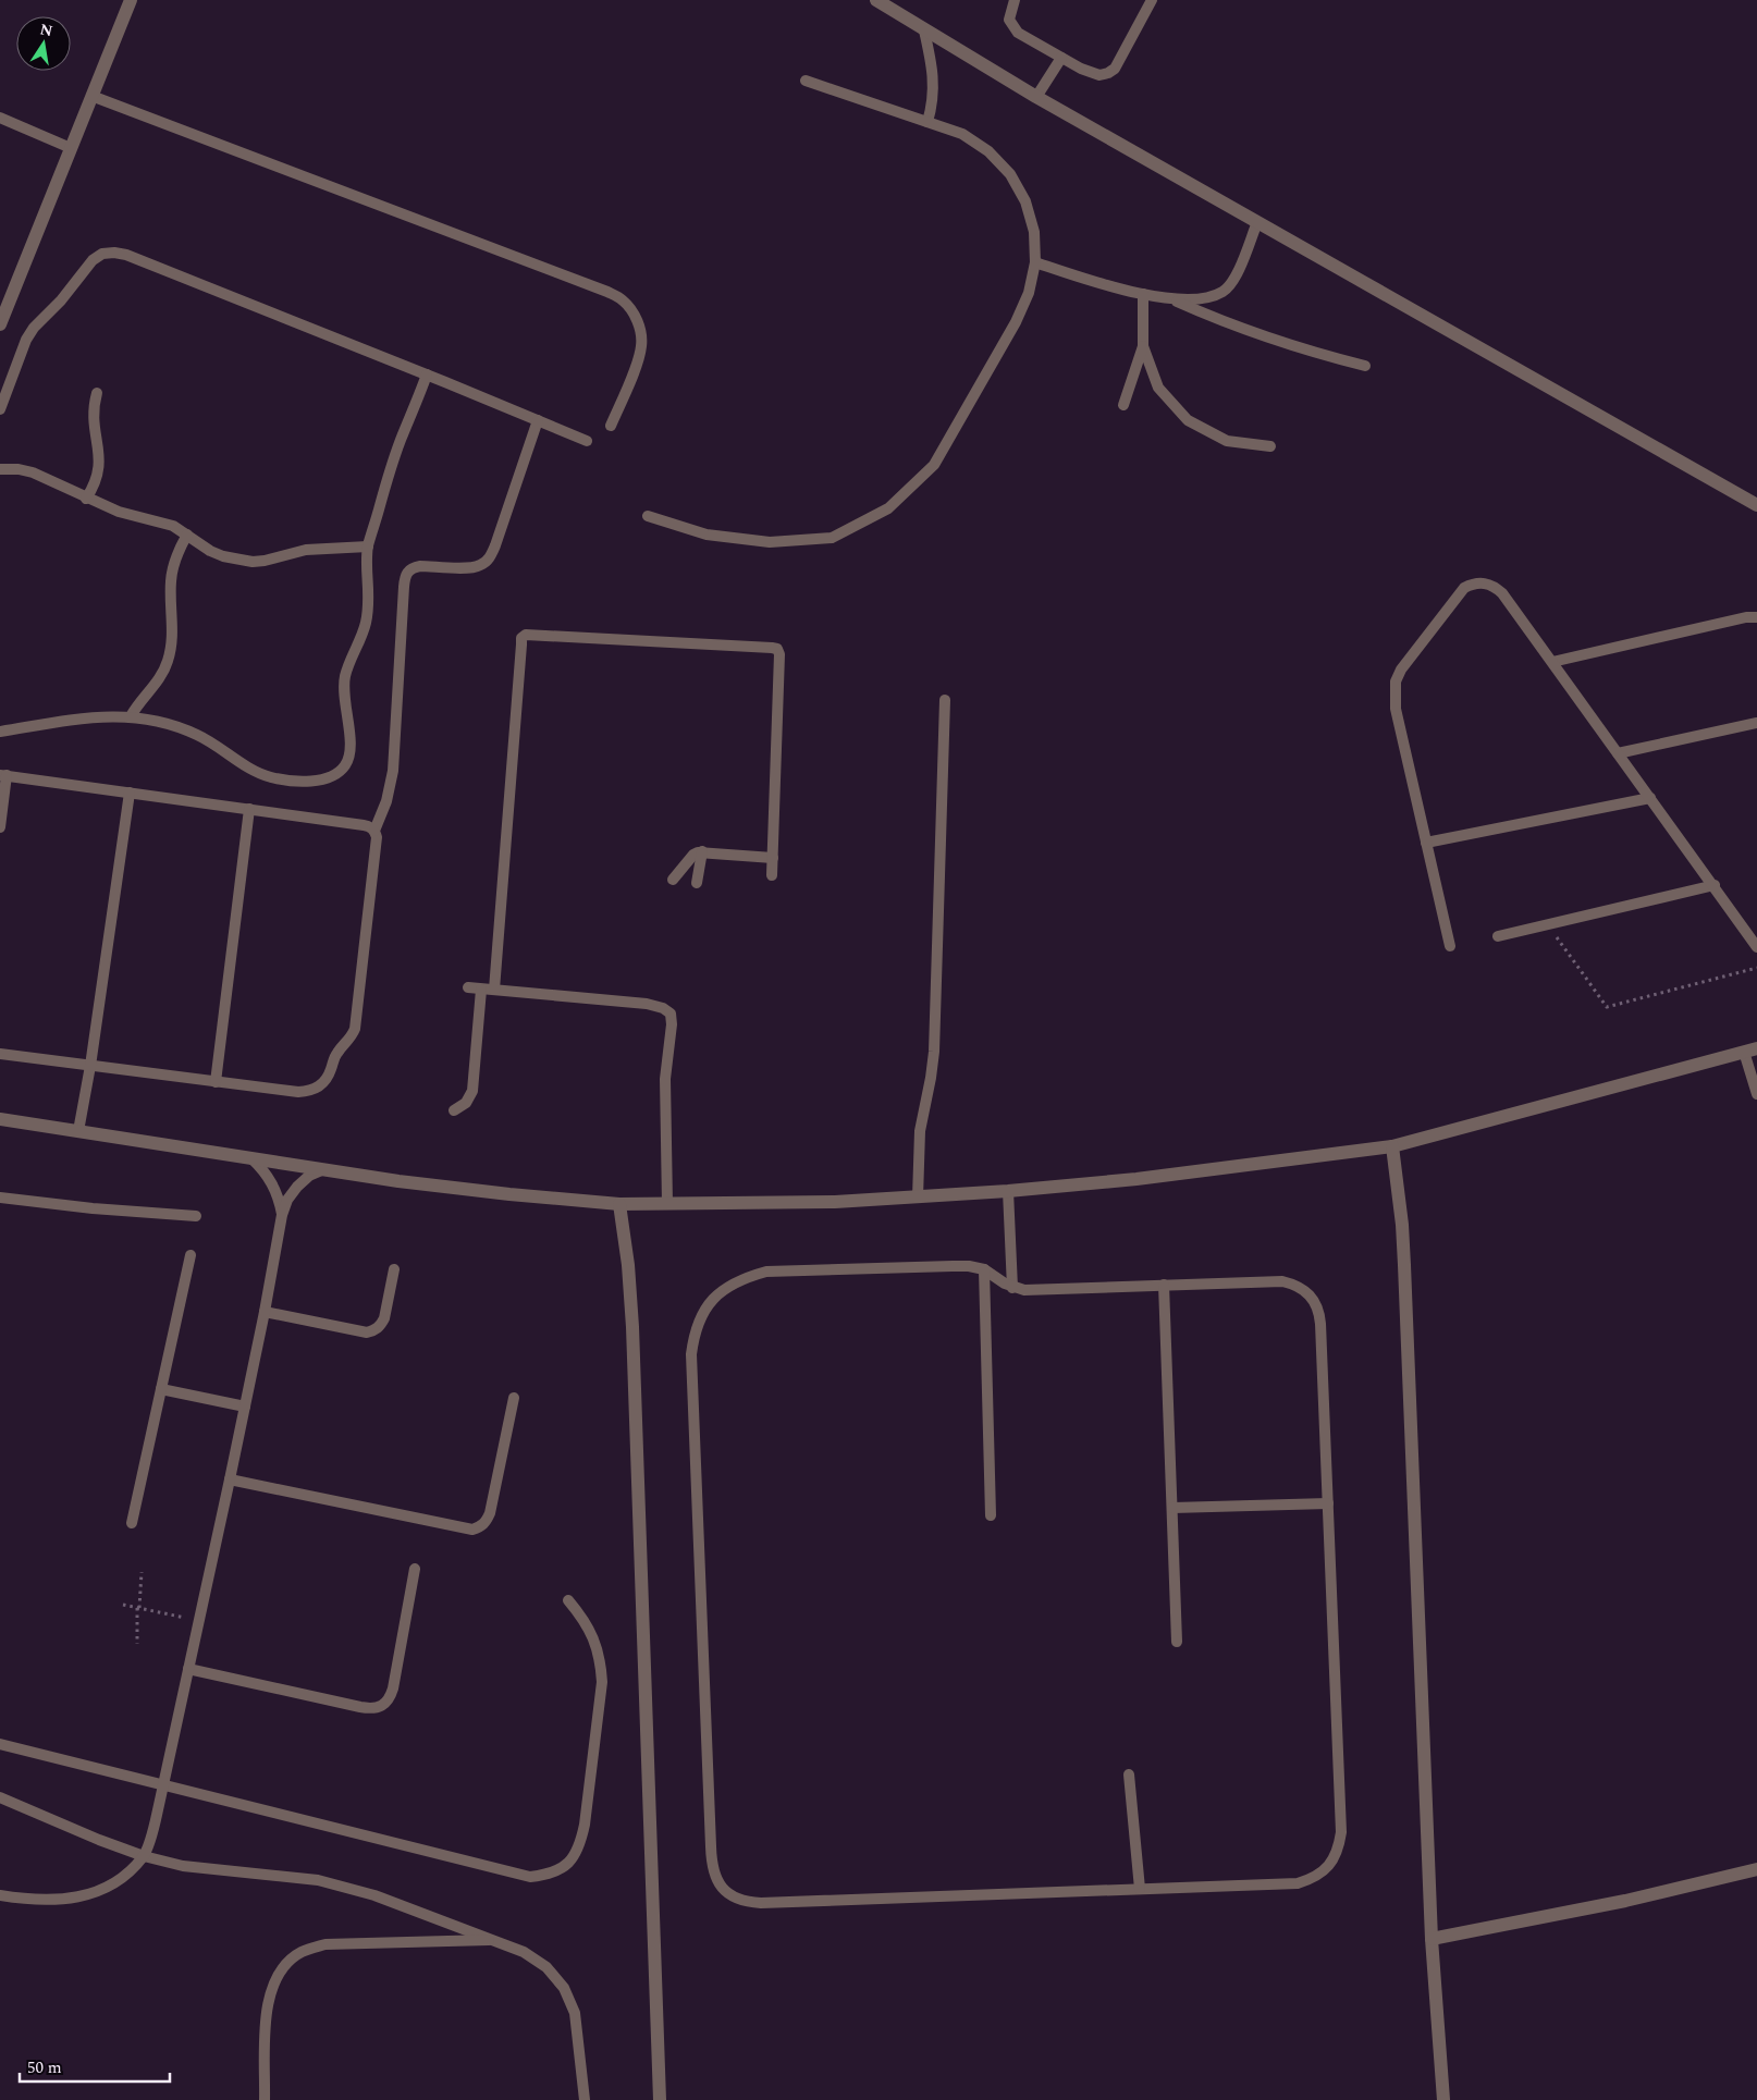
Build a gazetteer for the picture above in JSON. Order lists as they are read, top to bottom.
{
  "scale_bar": "50 m",
  "north": "top"
}
